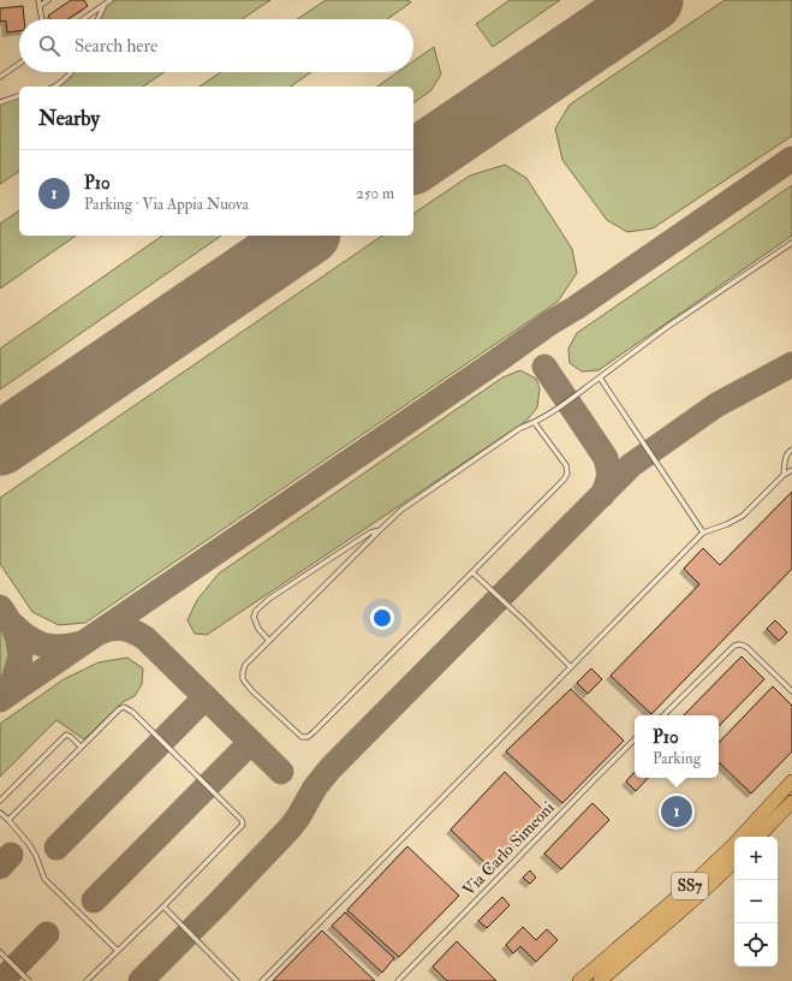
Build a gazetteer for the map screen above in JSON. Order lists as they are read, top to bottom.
{
  "streets": {
    "main road": ["SS7"],
    "lane": ["Via Carlo Simeoni"]
  },
  "page": {
    "search": "Search here",
    "heading": "Nearby",
    "list": [
      {
        "mark": "1",
        "name": "P10",
        "note": "Parking · Via Appia Nuova",
        "value": "250 m"
      }
    ],
    "popup": ["P10", "Parking"],
    "pins": "1",
    "map_buttons": ["+", "−"]
  }
}
